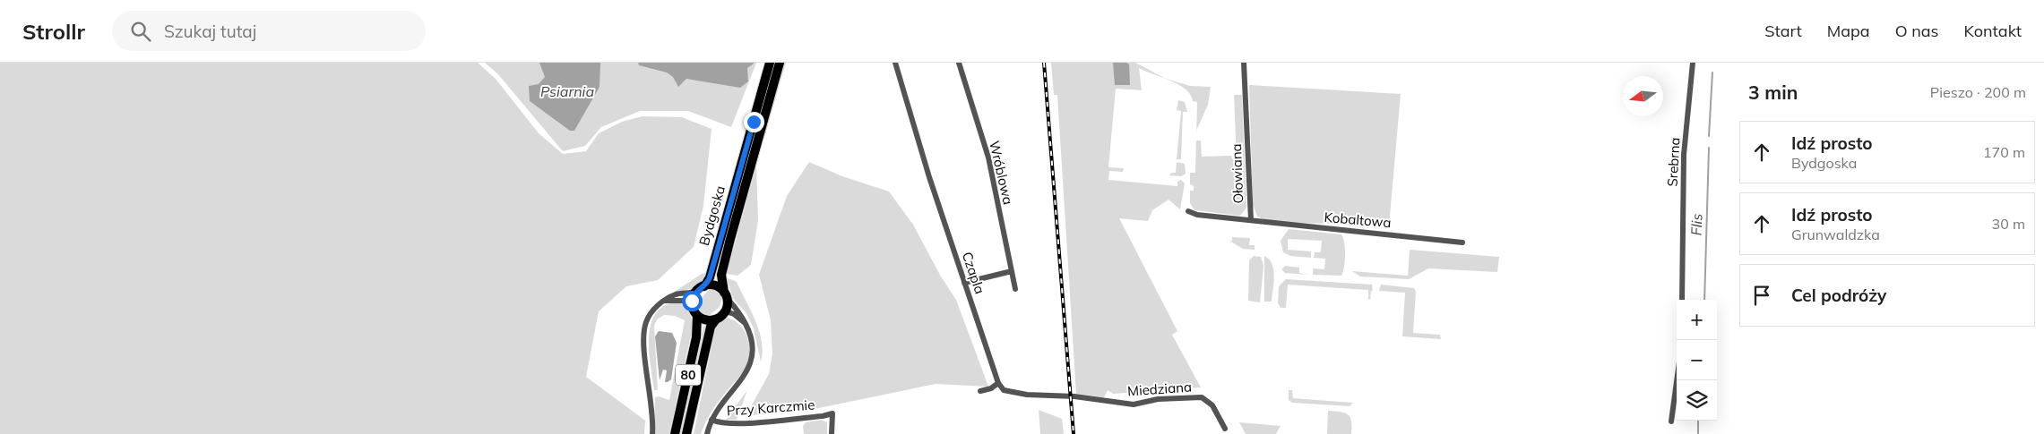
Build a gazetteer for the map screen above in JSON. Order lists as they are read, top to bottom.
{
  "streets": {
    "main road": ["Bydgoska", "80"],
    "street": [
      "Srebrna",
      "Wróblowa",
      "Ołowiana",
      "Kobaltowa",
      "Czapla",
      "Miedziana",
      "Przy Karczmie"
    ]
  },
  "crossings": [
    ["Ołowiana", "Kobaltowa"],
    ["Bydgoska", "80"],
    ["Czapla", "Miedziana"]
  ],
  "water": ["Psiarnia", "Flis"],
  "north": "left",
  "page": {
    "header": "Strollr",
    "search": "Szukaj tutaj",
    "nav": [
      "Start",
      "Mapa",
      "O nas",
      "Kontakt"
    ],
    "heading": ["3 min", "Pieszo · 200 m"],
    "list": [
      ["Idź prosto", "Bydgoska", "170 m"],
      ["Idź prosto", "Grunwaldzka", "30 m"],
      "Cel podróży"
    ],
    "map_buttons": ["+", "−"]
  }
}
